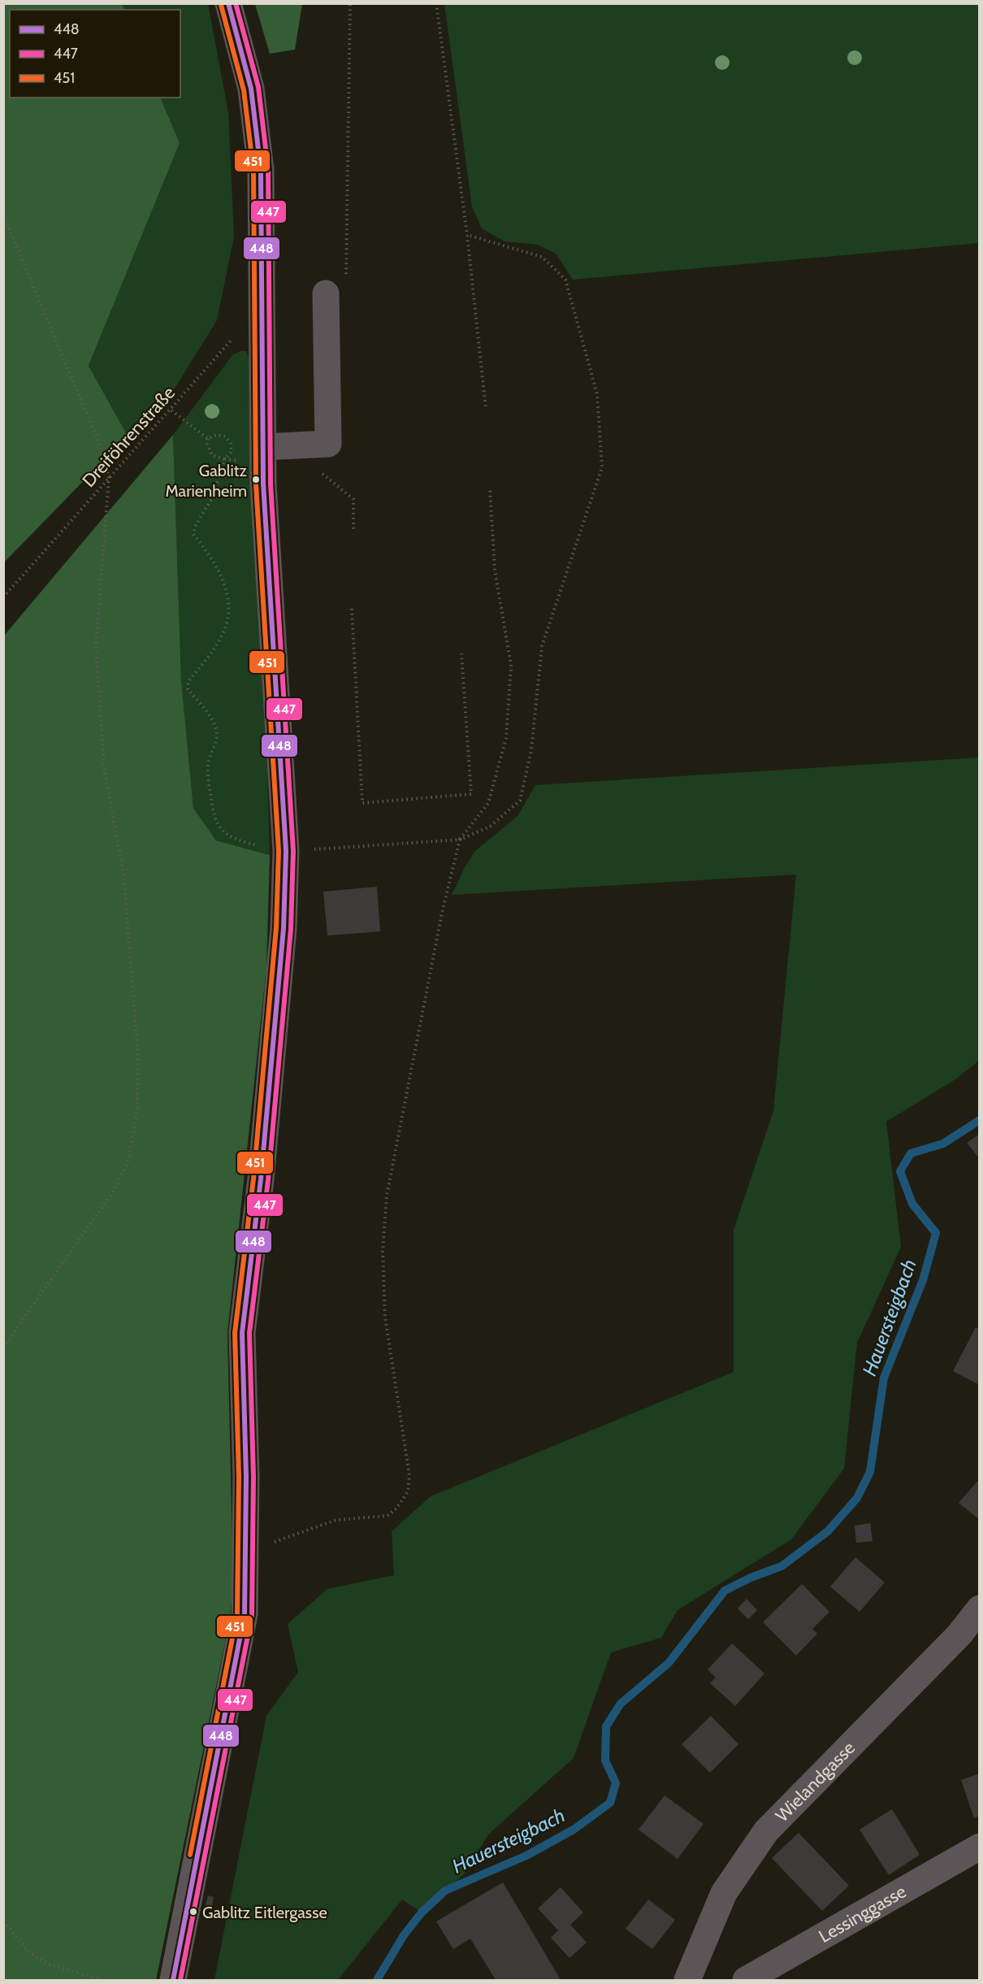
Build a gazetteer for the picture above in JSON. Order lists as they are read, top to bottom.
{
  "streets": {
    "street": ["Wielandgasse", "Lessinggasse"],
    "path": ["Dreiföhrenstraße"]
  },
  "water": ["Hauersteigbach"],
  "places": ["Gablitz Marienheim", "Gablitz Eitlergasse"],
  "lines": ["transit line 448", "transit line 447", "transit line 451"],
  "legend": ["448", "447", "451"]
}
